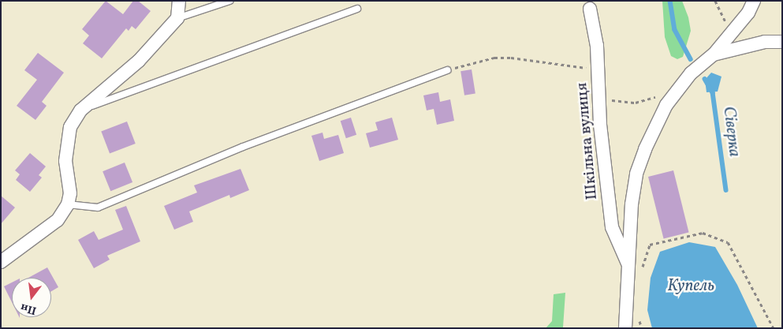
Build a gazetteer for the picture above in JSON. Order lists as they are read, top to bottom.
{
  "streets": {
    "street": ["Шкільна вулиця"]
  },
  "water": ["Сіверка", "Купель"],
  "north": "bottom"
}
